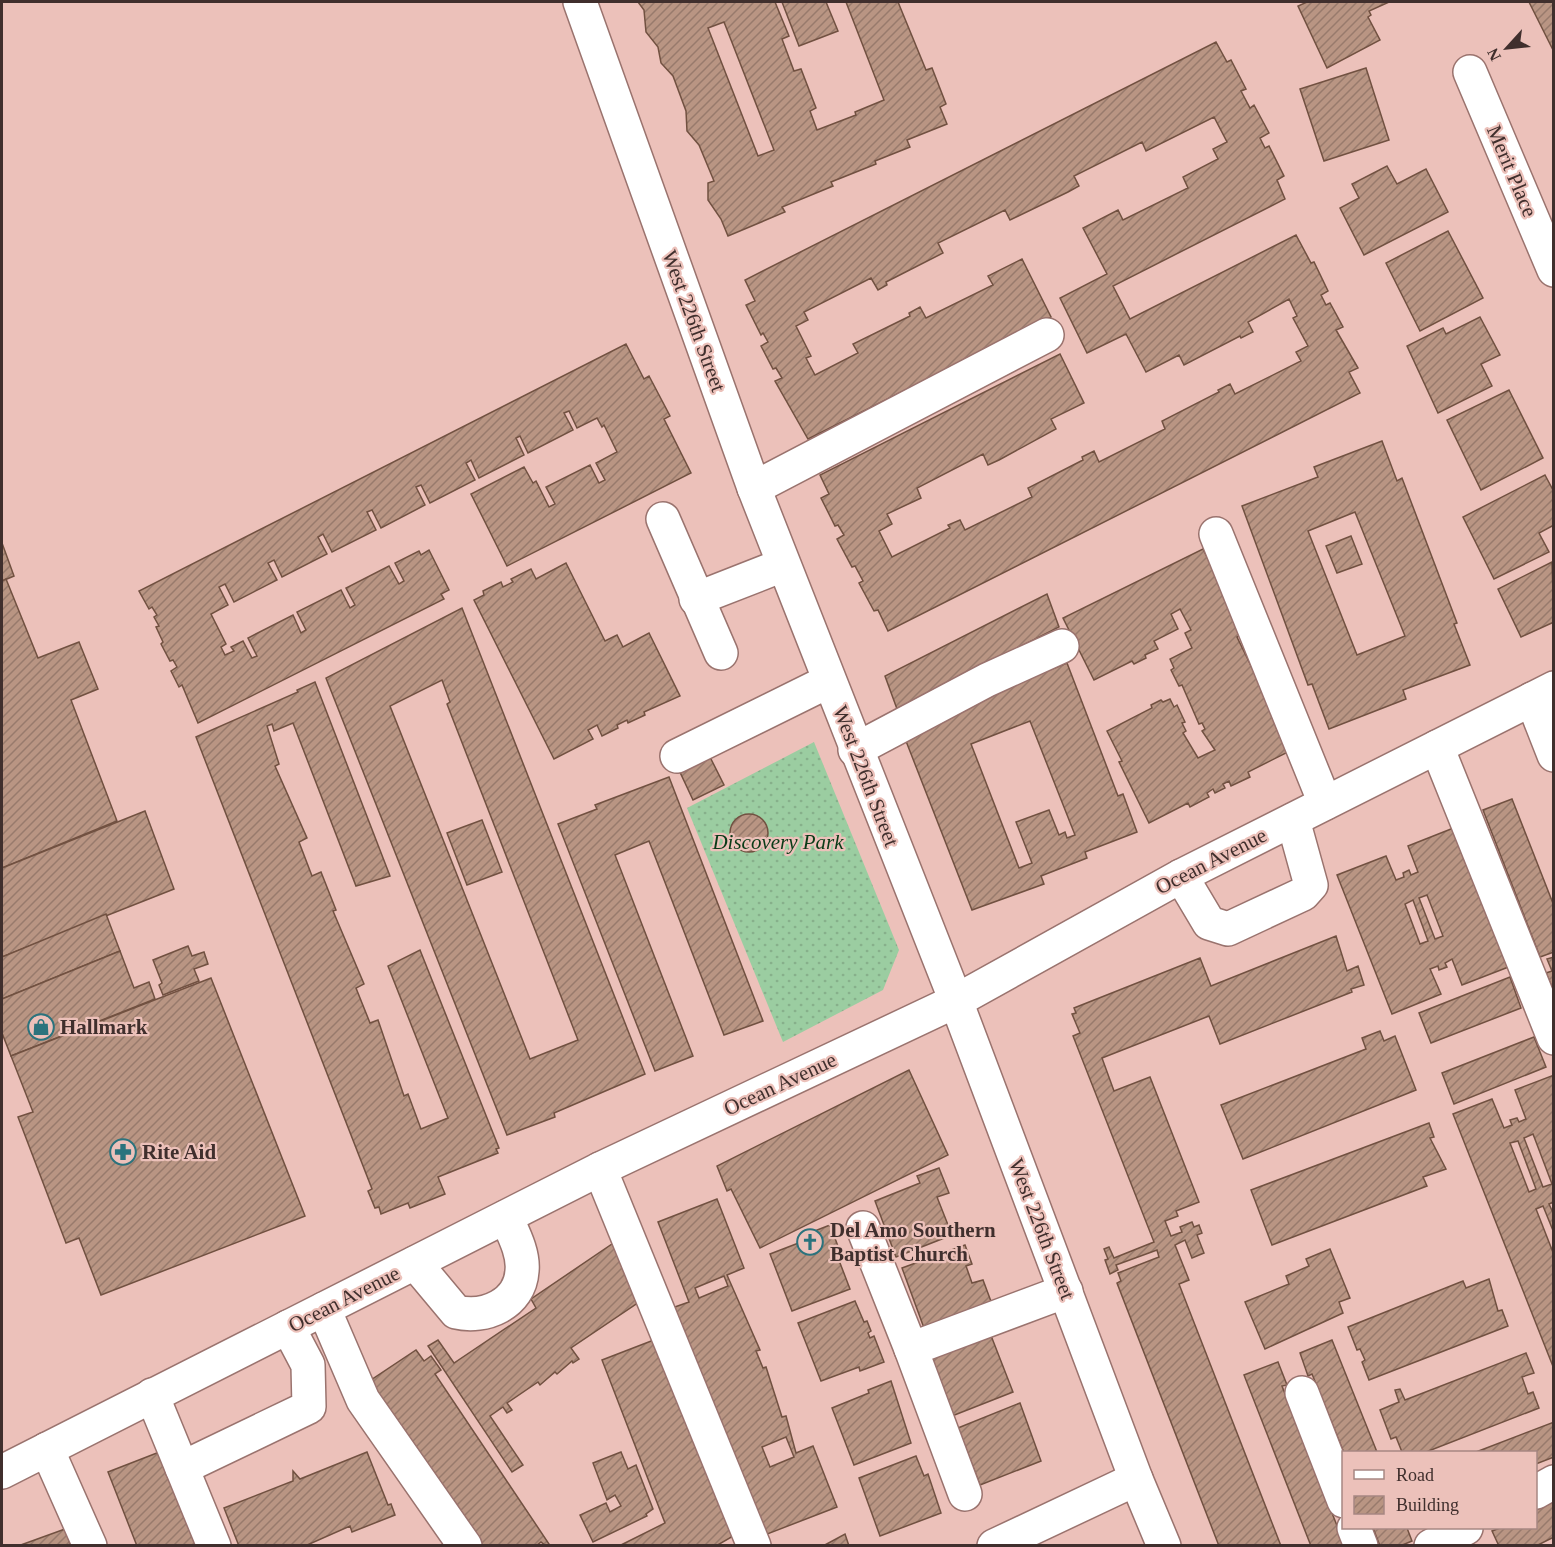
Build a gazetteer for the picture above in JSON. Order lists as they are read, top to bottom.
{
  "streets": {
    "street": ["Merit Place", "West 226th Street", "Ocean Avenue"]
  },
  "crossings": [
    ["West 226th Street", "Ocean Avenue"]
  ],
  "parks": ["Discovery Park"],
  "places": {
    "shop": ["Hallmark"],
    "pharmacy": ["Rite Aid"],
    "church": ["Del Amo Southern Baptist Church"]
  },
  "legend": ["Road", "Building"],
  "north": "bottom left"
}
